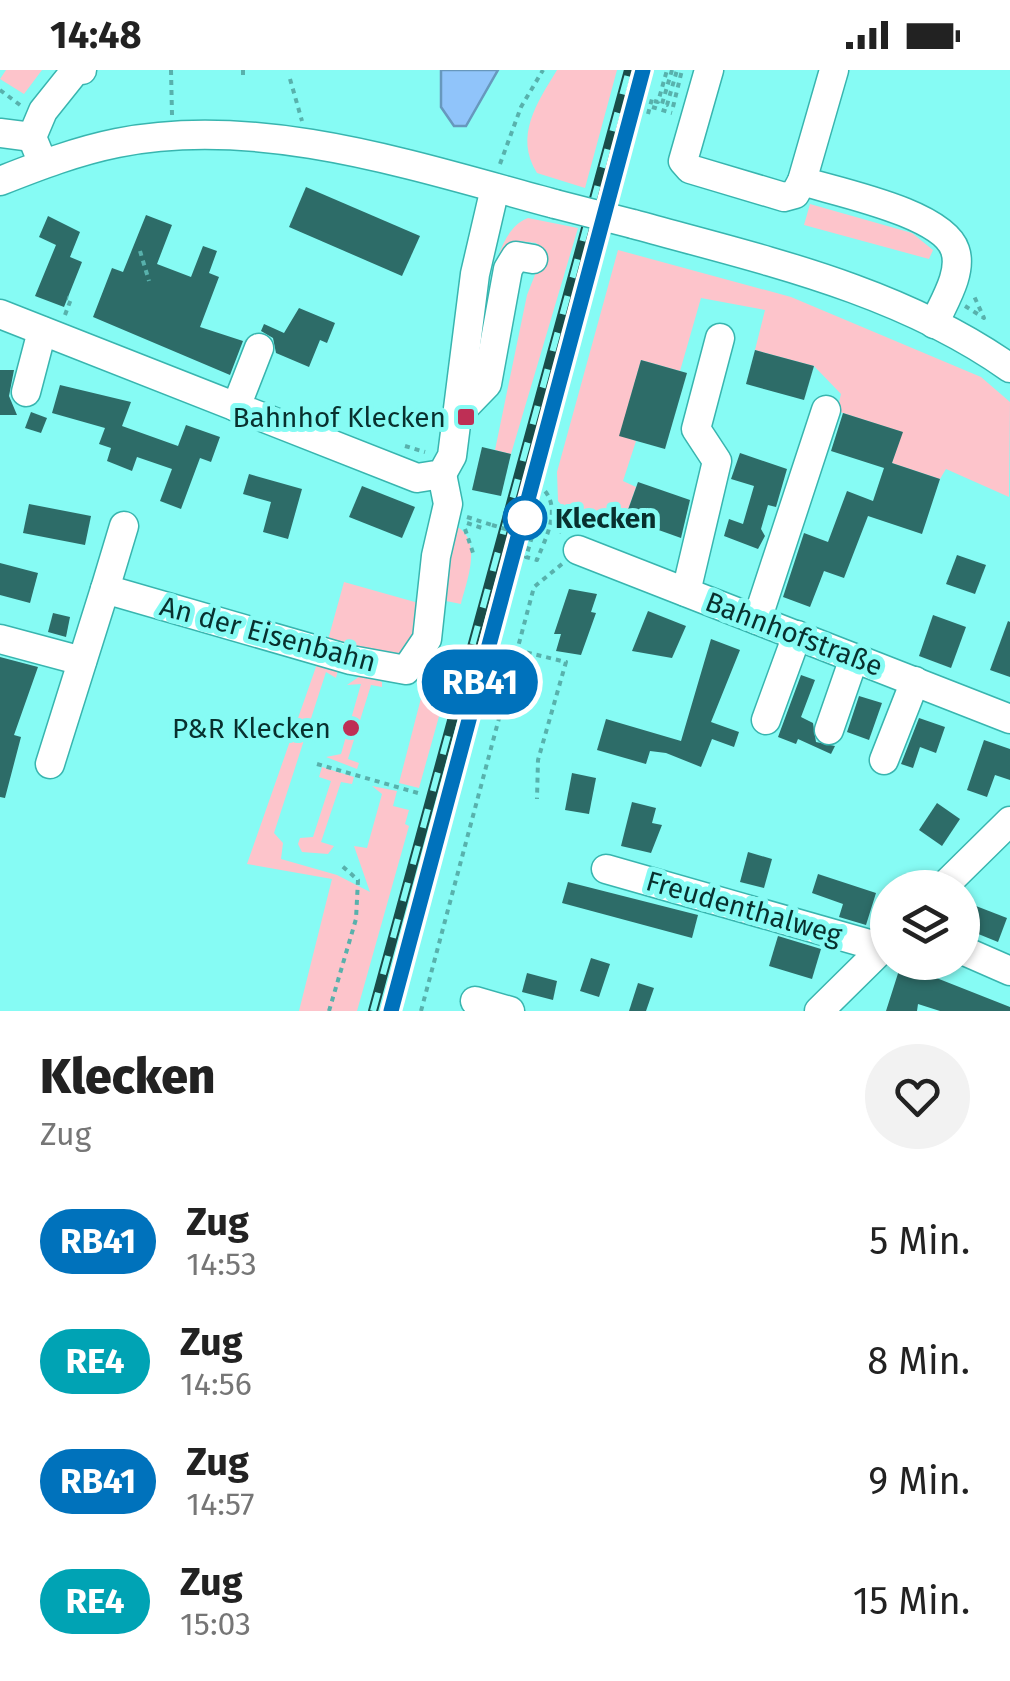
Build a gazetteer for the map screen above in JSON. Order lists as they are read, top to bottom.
{
  "streets": {
    "street": ["An der Eisenbahn", "Bahnhofstraße", "Freudenthalweg"]
  },
  "places": {
    "transit": ["Bahnhof Klecken"],
    "other": ["Klecken", "P&R Klecken"]
  },
  "page": {
    "status": "14:48",
    "on_map": "RB41",
    "heading": ["Klecken", "Zug"],
    "list": [
      {
        "mark": "RB41",
        "name": "Zug",
        "note": "14:53",
        "value": "5 Min."
      },
      {
        "mark": "RE4",
        "name": "Zug",
        "note": "14:56",
        "value": "8 Min."
      },
      {
        "mark": "RB41",
        "name": "Zug",
        "note": "14:57",
        "value": "9 Min."
      },
      {
        "mark": "RE4",
        "name": "Zug",
        "note": "15:03",
        "value": "15 Min."
      }
    ]
  }
}
